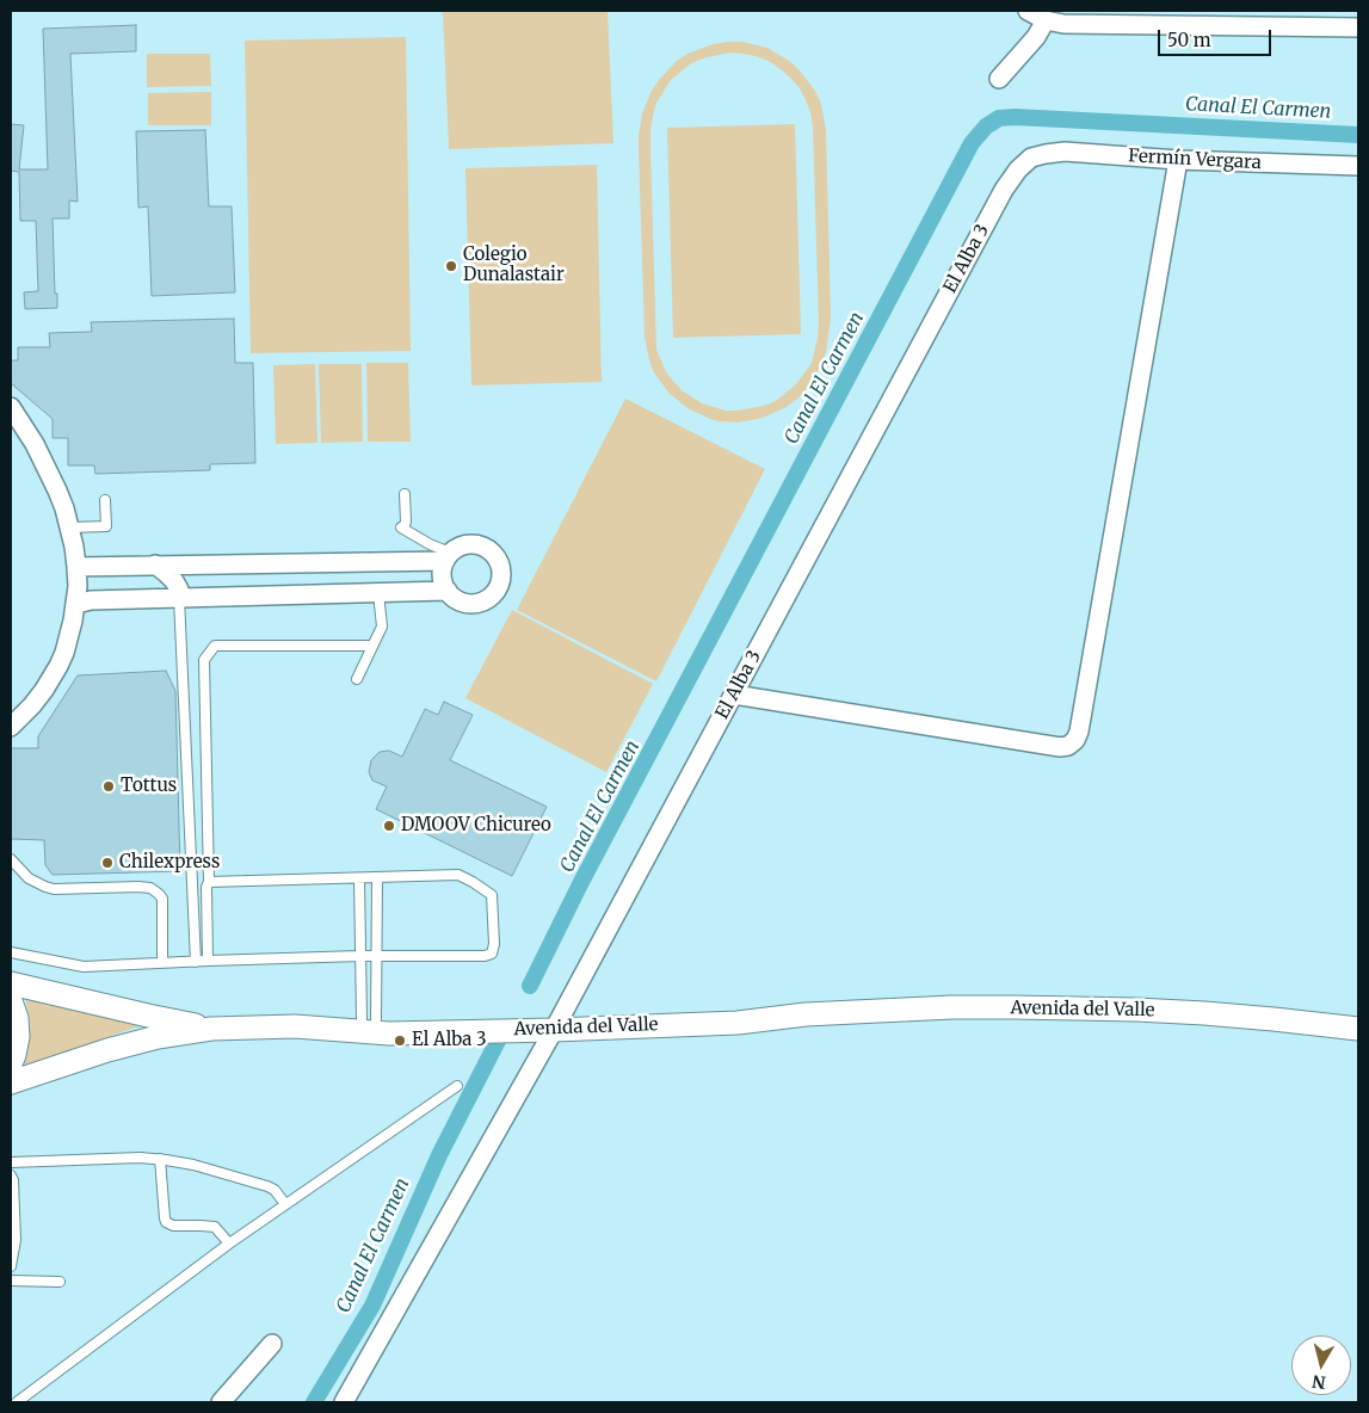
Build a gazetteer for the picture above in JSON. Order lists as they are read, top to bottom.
{
  "streets": {
    "street": ["Fermín Vergara", "El Alba 3", "Avenida del Valle"]
  },
  "crossings": [
    ["Fermín Vergara", "El Alba 3"],
    ["El Alba 3", "Avenida del Valle"]
  ],
  "water": ["Canal El Carmen"],
  "places": [
    "Colegio Dunalastair",
    "Tottus",
    "DMOOV Chicureo",
    "Chilexpress",
    "El Alba 3"
  ],
  "scale_bar": "50 m",
  "north": "bottom"
}
